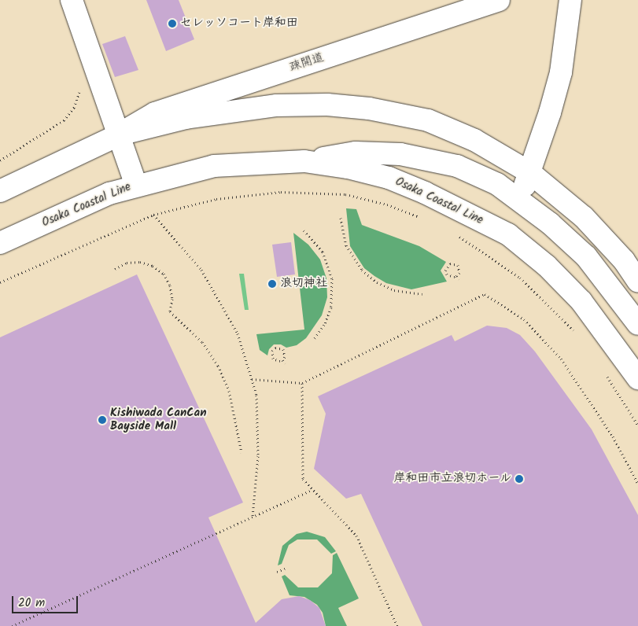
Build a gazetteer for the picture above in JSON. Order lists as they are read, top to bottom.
{
  "streets": {
    "main road": ["疎開道", "Osaka Coastal Line"]
  },
  "places": [
    "セレッソコート岸和田",
    "浪切神社",
    "Kishiwada CanCan Bayside Mall",
    "岸和田市立浪切ホール"
  ],
  "scale_bar": "20 m"
}
